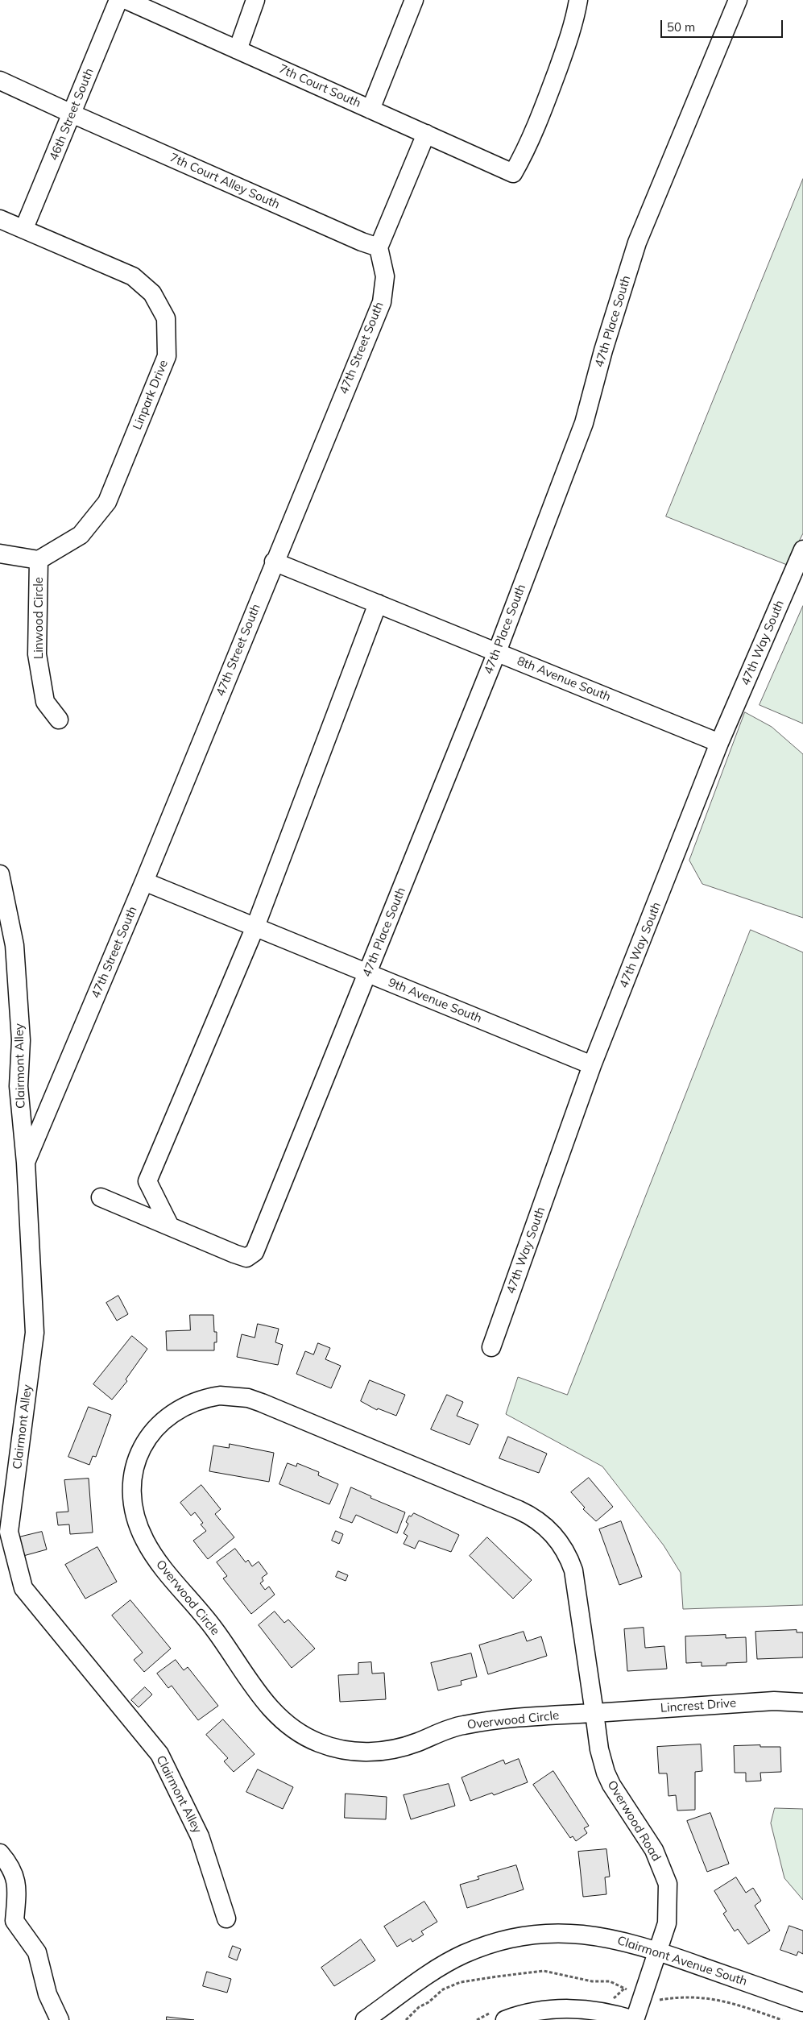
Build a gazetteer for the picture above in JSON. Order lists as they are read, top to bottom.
{
  "streets": {
    "street": [
      "7th Court South",
      "46th Street South",
      "7th Court Alley South",
      "47th Place South",
      "47th Street South",
      "Linpark Drive",
      "Linwood Circle",
      "47th Way South",
      "8th Avenue South",
      "9th Avenue South",
      "Clairmont Alley",
      "Overwood Circle",
      "Lincrest Drive",
      "Overwood Road",
      "Clairmont Avenue South"
    ]
  },
  "crossings": [
    ["46th Street South", "7th Court Alley South"],
    ["46th Street South", "Linpark Drive"],
    ["7th Court Alley South", "47th Street South"],
    ["47th Place South", "8th Avenue South"],
    ["47th Place South", "9th Avenue South"],
    ["47th Street South", "8th Avenue South"],
    ["47th Street South", "9th Avenue South"],
    ["47th Street South", "Clairmont Alley"],
    ["Linpark Drive", "Linwood Circle"],
    ["47th Way South", "8th Avenue South"],
    ["47th Way South", "9th Avenue South"],
    ["Overwood Circle", "Lincrest Drive"],
    ["Overwood Circle", "Overwood Road"],
    ["Lincrest Drive", "Overwood Road"],
    ["Overwood Road", "Clairmont Avenue South"]
  ],
  "scale_bar": "50 m"
}
